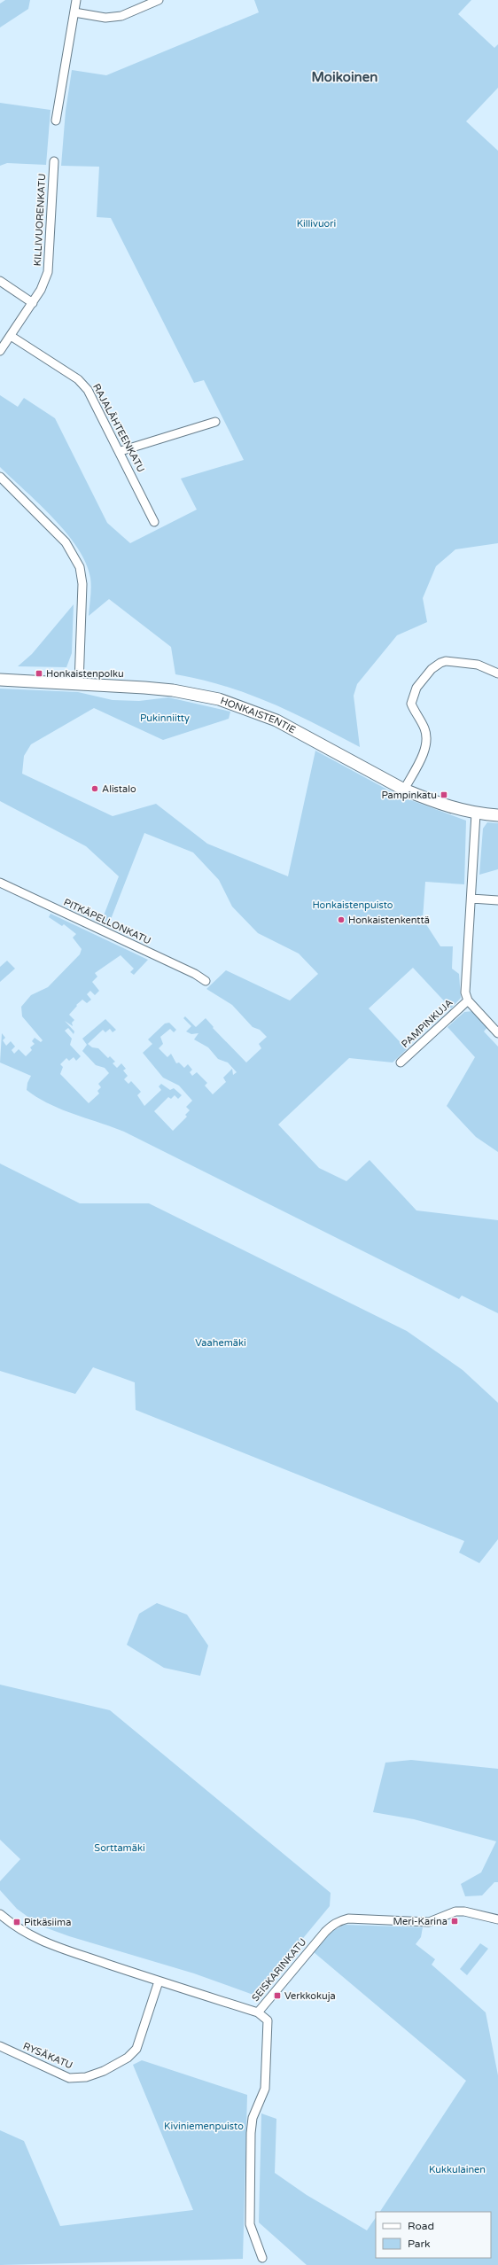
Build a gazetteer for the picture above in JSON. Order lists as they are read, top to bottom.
{
  "streets": {
    "street": [
      "KILLIVUORENKATU",
      "RAJALÄHTEENKATU",
      "HONKAISTENTIE",
      "PITKÄPELLONKATU",
      "PAMPINKUJA",
      "SEISKARINKATU",
      "RYSÄKATU"
    ]
  },
  "crossings": [
    ["KILLIVUORENKATU", "RAJALÄHTEENKATU"],
    ["SEISKARINKATU", "RYSÄKATU"]
  ],
  "districts": ["Moikoinen"],
  "parks": [
    "Killivuori",
    "Pukinniitty",
    "Honkaistenpuisto",
    "Vaahemäki",
    "Sorttamäki",
    "Kiviniemenpuisto",
    "Kukkulainen"
  ],
  "places": {
    "transit": [
      "Honkaistenpolku",
      "Pampinkatu",
      "Meri-Karina",
      "Pitkäsiima",
      "Verkkokuja"
    ],
    "other": ["Alistalo", "Honkaistenkenttä"]
  },
  "legend": ["Road", "Park"]
}
